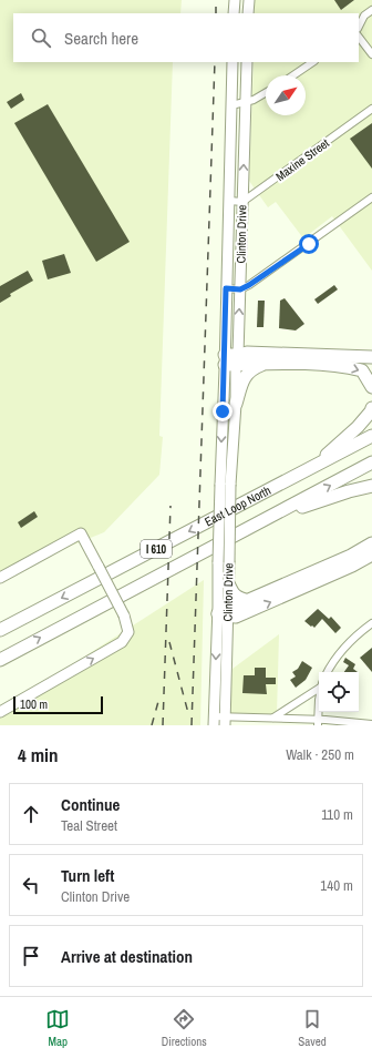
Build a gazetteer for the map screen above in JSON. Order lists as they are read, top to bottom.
{
  "streets": {
    "highway": ["East Loop North", "I 610"],
    "main road": ["Clinton Drive"],
    "street": ["Maxine Street"]
  },
  "crossings": [
    ["Maxine Street", "Clinton Drive"]
  ],
  "scale_bar": "100 m",
  "north": "top right",
  "page": {
    "search": "Search here",
    "scale": "100 m",
    "heading": ["4 min", "Walk · 250 m"],
    "list": [
      ["Continue", "Teal Street", "110 m"],
      ["Turn left", "Clinton Drive", "140 m"],
      "Arrive at destination"
    ],
    "nav": ["Map", "Directions", "Saved"]
  }
}
